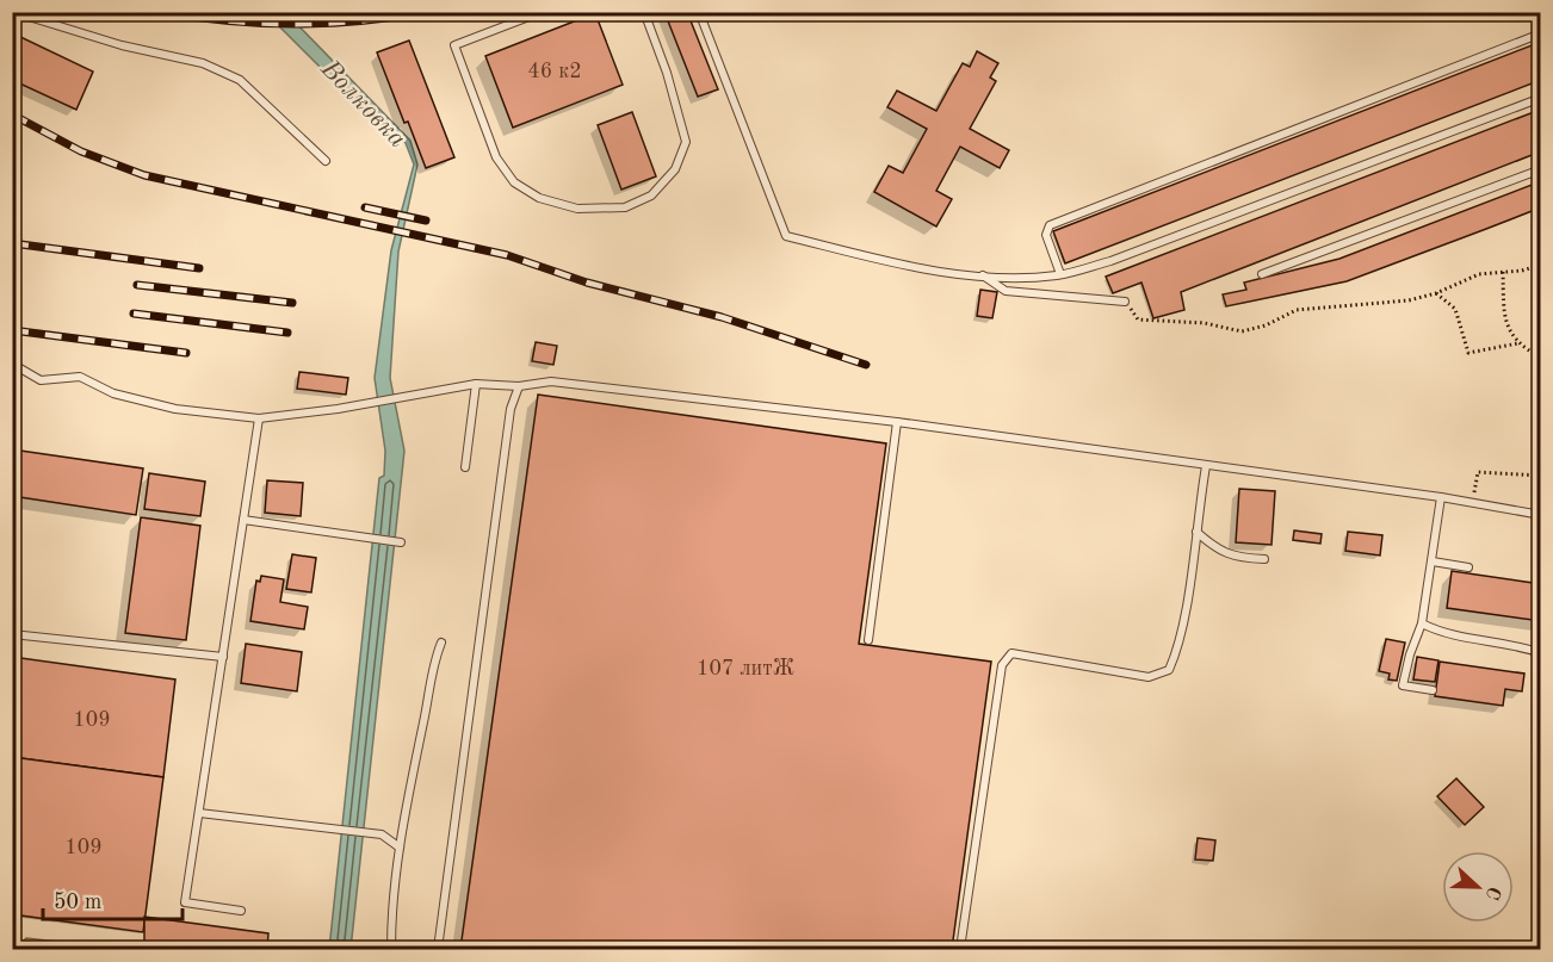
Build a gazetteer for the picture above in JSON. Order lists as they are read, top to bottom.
{
  "water": ["Волковка"],
  "house_numbers": [
    "46 к2",
    "107 литЖ",
    "109",
    "109"
  ],
  "scale_bar": "50 m",
  "north": "right"
}
